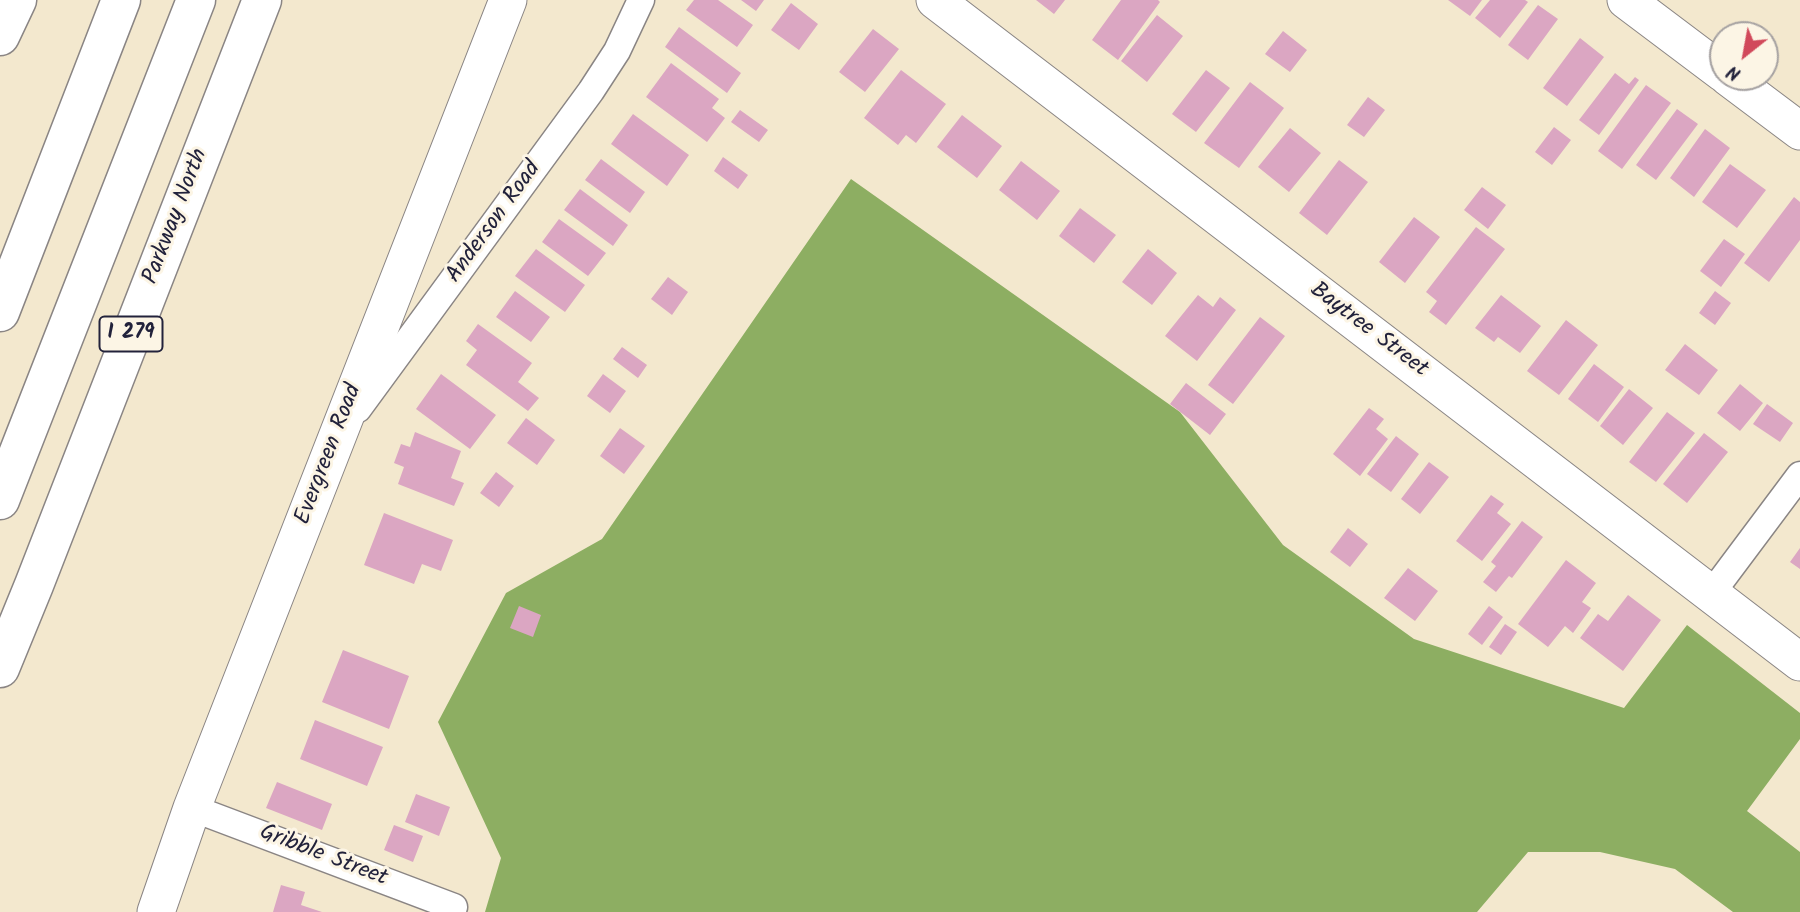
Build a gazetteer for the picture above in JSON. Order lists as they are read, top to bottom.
{
  "streets": {
    "highway": ["Parkway North", "I 279"],
    "street": [
      "Anderson Road",
      "Baytree Street",
      "Evergreen Road",
      "Gribble Street"
    ]
  },
  "crossings": [
    ["Anderson Road", "Evergreen Road"],
    ["Evergreen Road", "Gribble Street"]
  ],
  "north": "bottom left"
}
